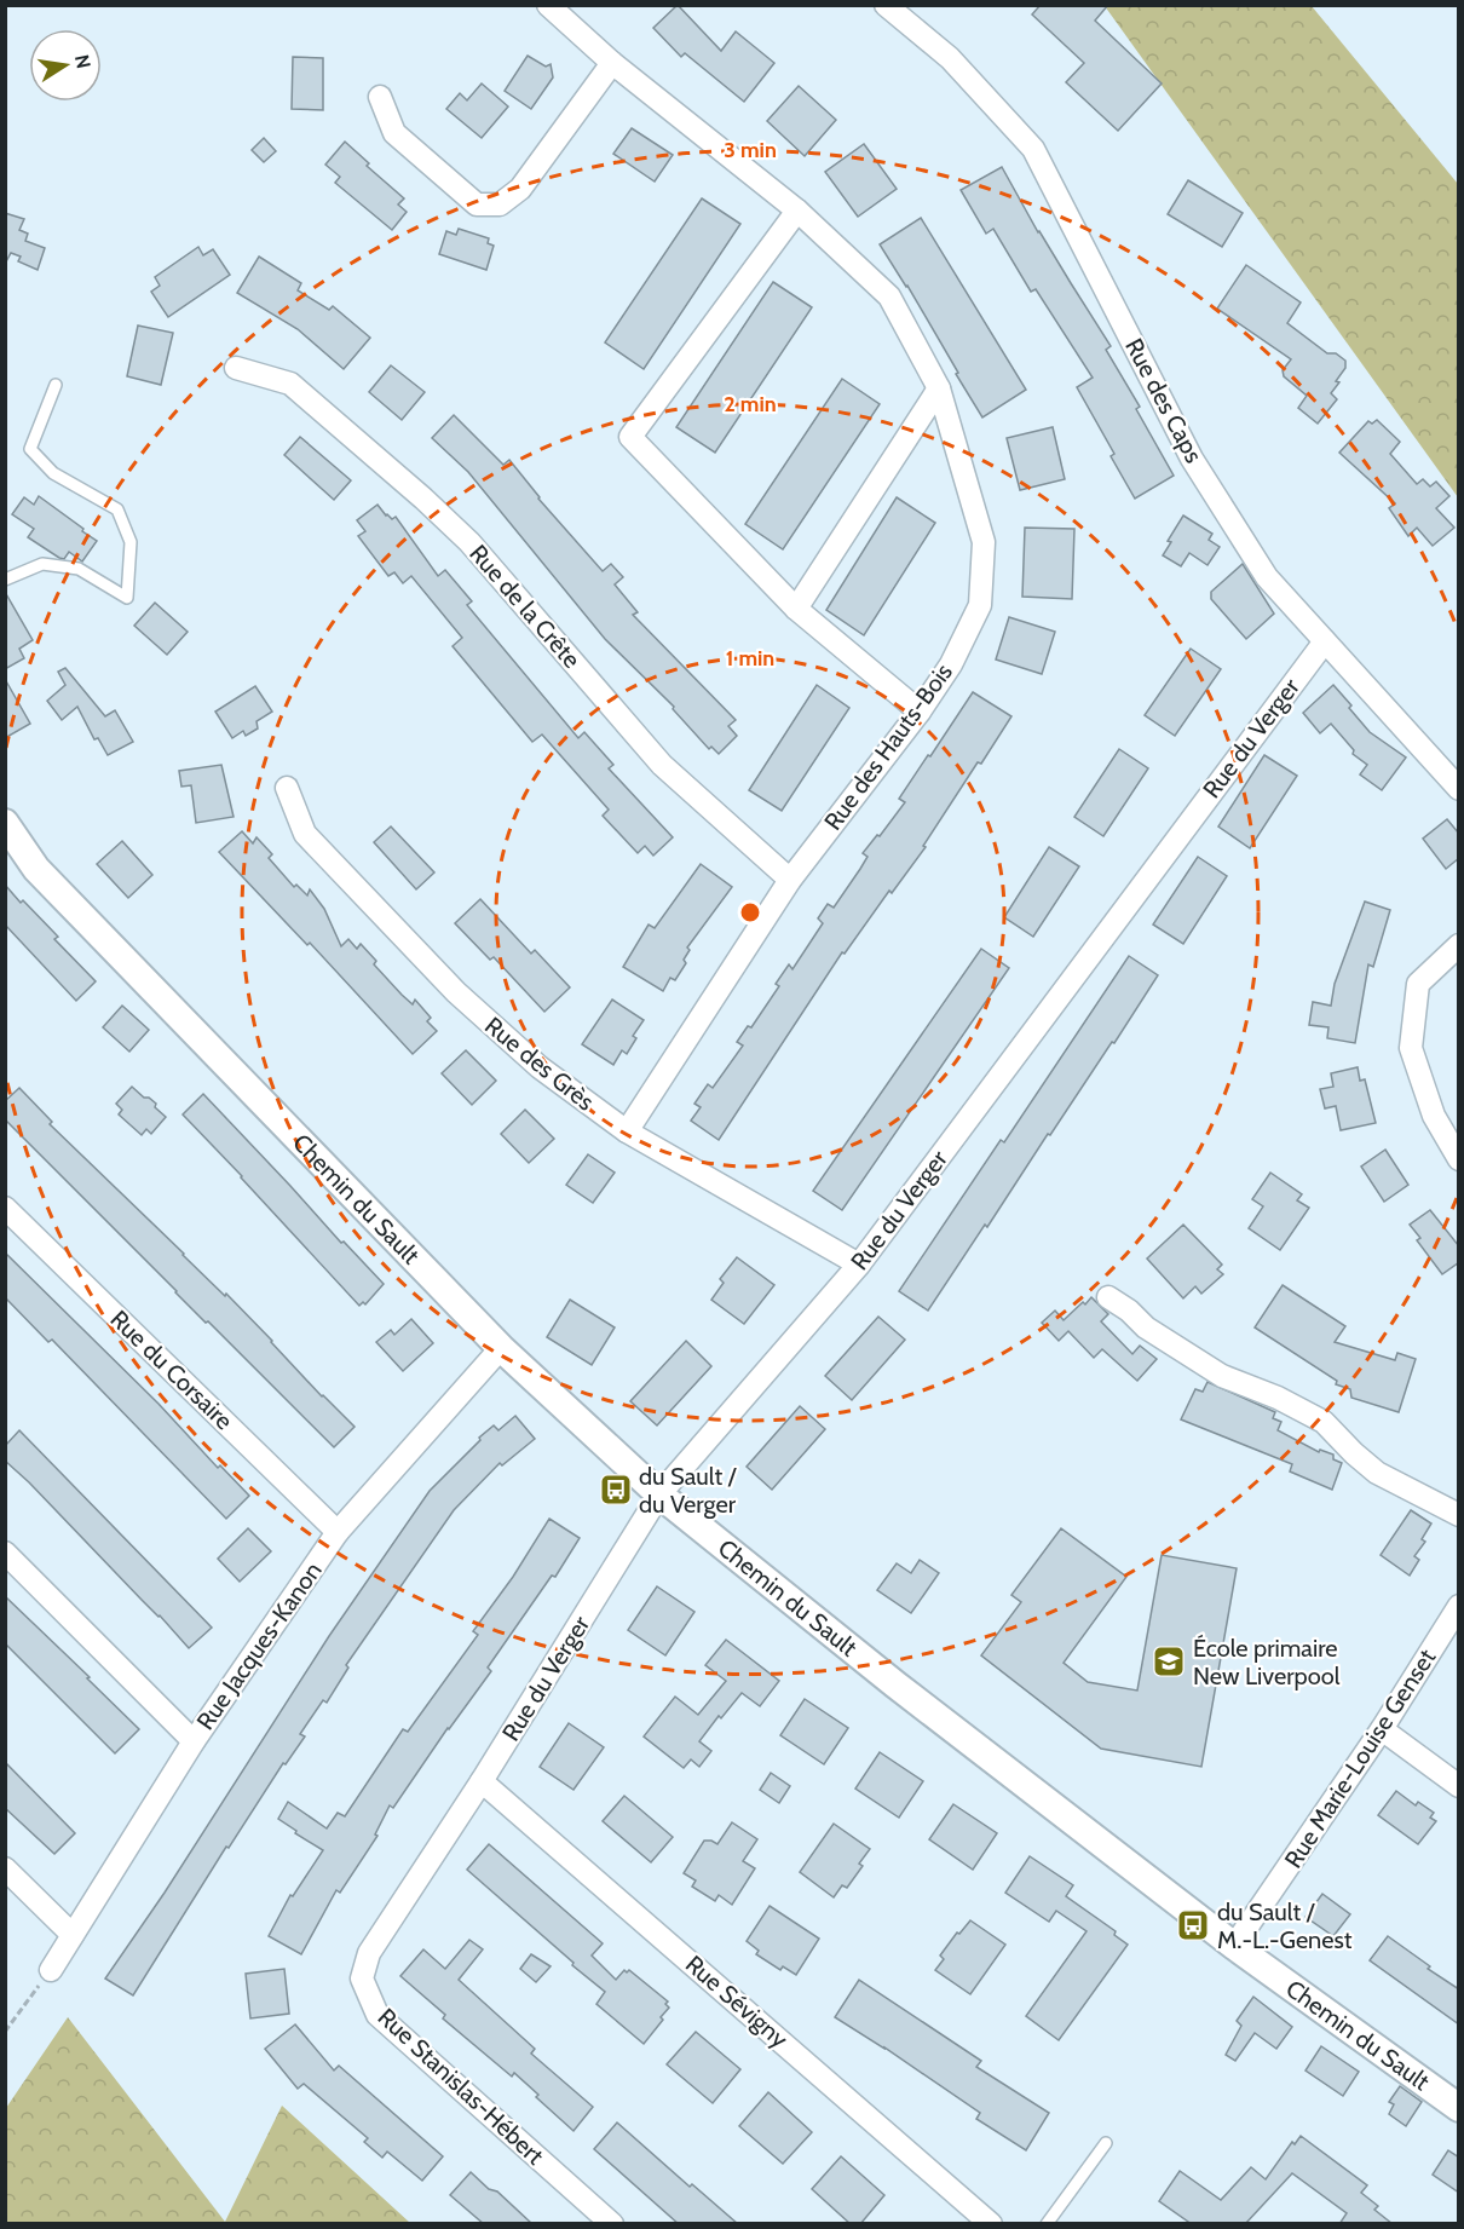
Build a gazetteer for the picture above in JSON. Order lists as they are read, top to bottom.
{
  "streets": {
    "street": [
      "Rue des Caps",
      "Rue de la Crête",
      "Rue du Verger",
      "Rue des Hauts-Bois",
      "Rue des Grès",
      "Chemin du Sault",
      "Rue du Corsaire",
      "Rue Jacques-Kanon",
      "Rue Marie-Louise Genset",
      "Rue Sévigny",
      "Rue Stanislas-Hébert"
    ]
  },
  "crossings": [
    ["Rue des Caps", "Rue du Verger"],
    ["Rue de la Crête", "Rue des Hauts-Bois"],
    ["Rue du Verger", "Rue des Grès"],
    ["Rue du Verger", "Chemin du Sault"],
    ["Rue du Verger", "Rue Sévigny"],
    ["Rue du Verger", "Rue Stanislas-Hébert"],
    ["Rue des Hauts-Bois", "Rue des Grès"],
    ["Chemin du Sault", "Rue Jacques-Kanon"],
    ["Chemin du Sault", "Rue Marie-Louise Genset"],
    ["Rue du Corsaire", "Rue Jacques-Kanon"],
    ["Rue Sévigny", "Rue Stanislas-Hébert"]
  ],
  "places": {
    "bus stop": ["du Sault / du Verger", "du Sault / M.-L.-Genest"],
    "school or university": ["École primaire New Liverpool"]
  },
  "north": "right",
  "rings": ["3 min", "2 min", "1 min"]
}
